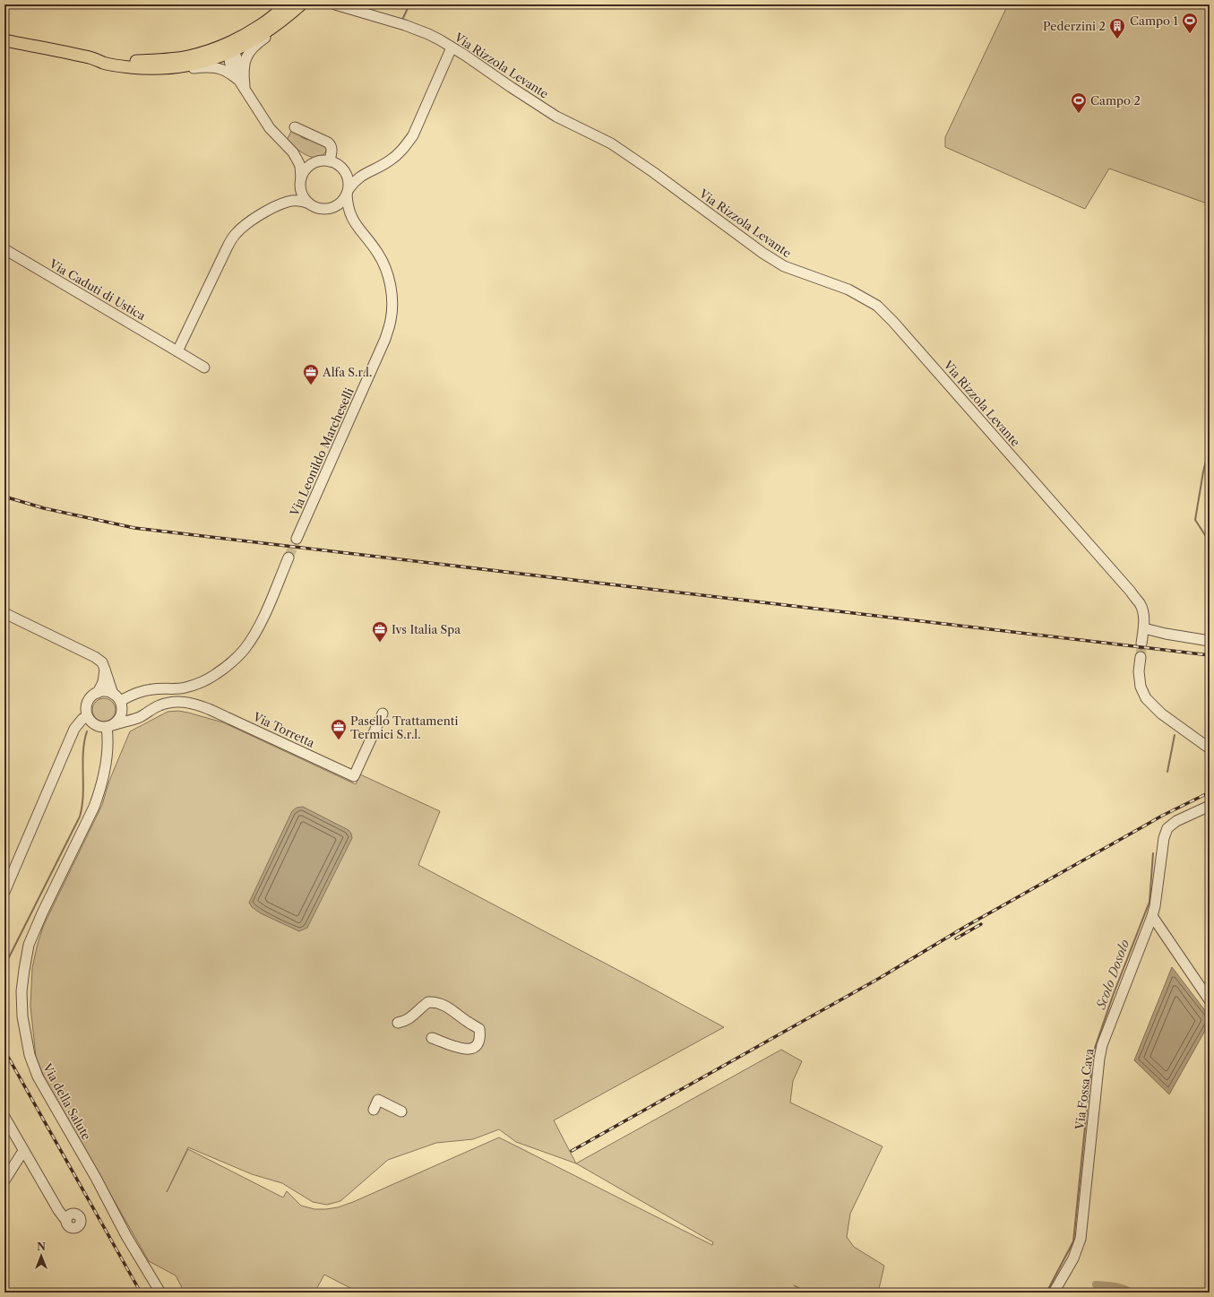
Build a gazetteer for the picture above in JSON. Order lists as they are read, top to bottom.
{
  "streets": {
    "street": [
      "Via Rizzola Levante",
      "Via Caduti di Ustica",
      "Via Leonildo Marcheselli",
      "Via Torretta",
      "Via Fossa Cava",
      "Via della Salute"
    ]
  },
  "crossings": [
    ["Via Torretta", "Via della Salute"]
  ],
  "water": ["Scolo Dosolo"],
  "places": {
    "sports": ["Campo 1", "Campo 2"],
    "building": ["Pederzini 2"],
    "office": ["Alfa S.r.l.", "Ivs Italia Spa", "Pasello Trattamenti Termici S.r.l."]
  },
  "north": "top"
}
